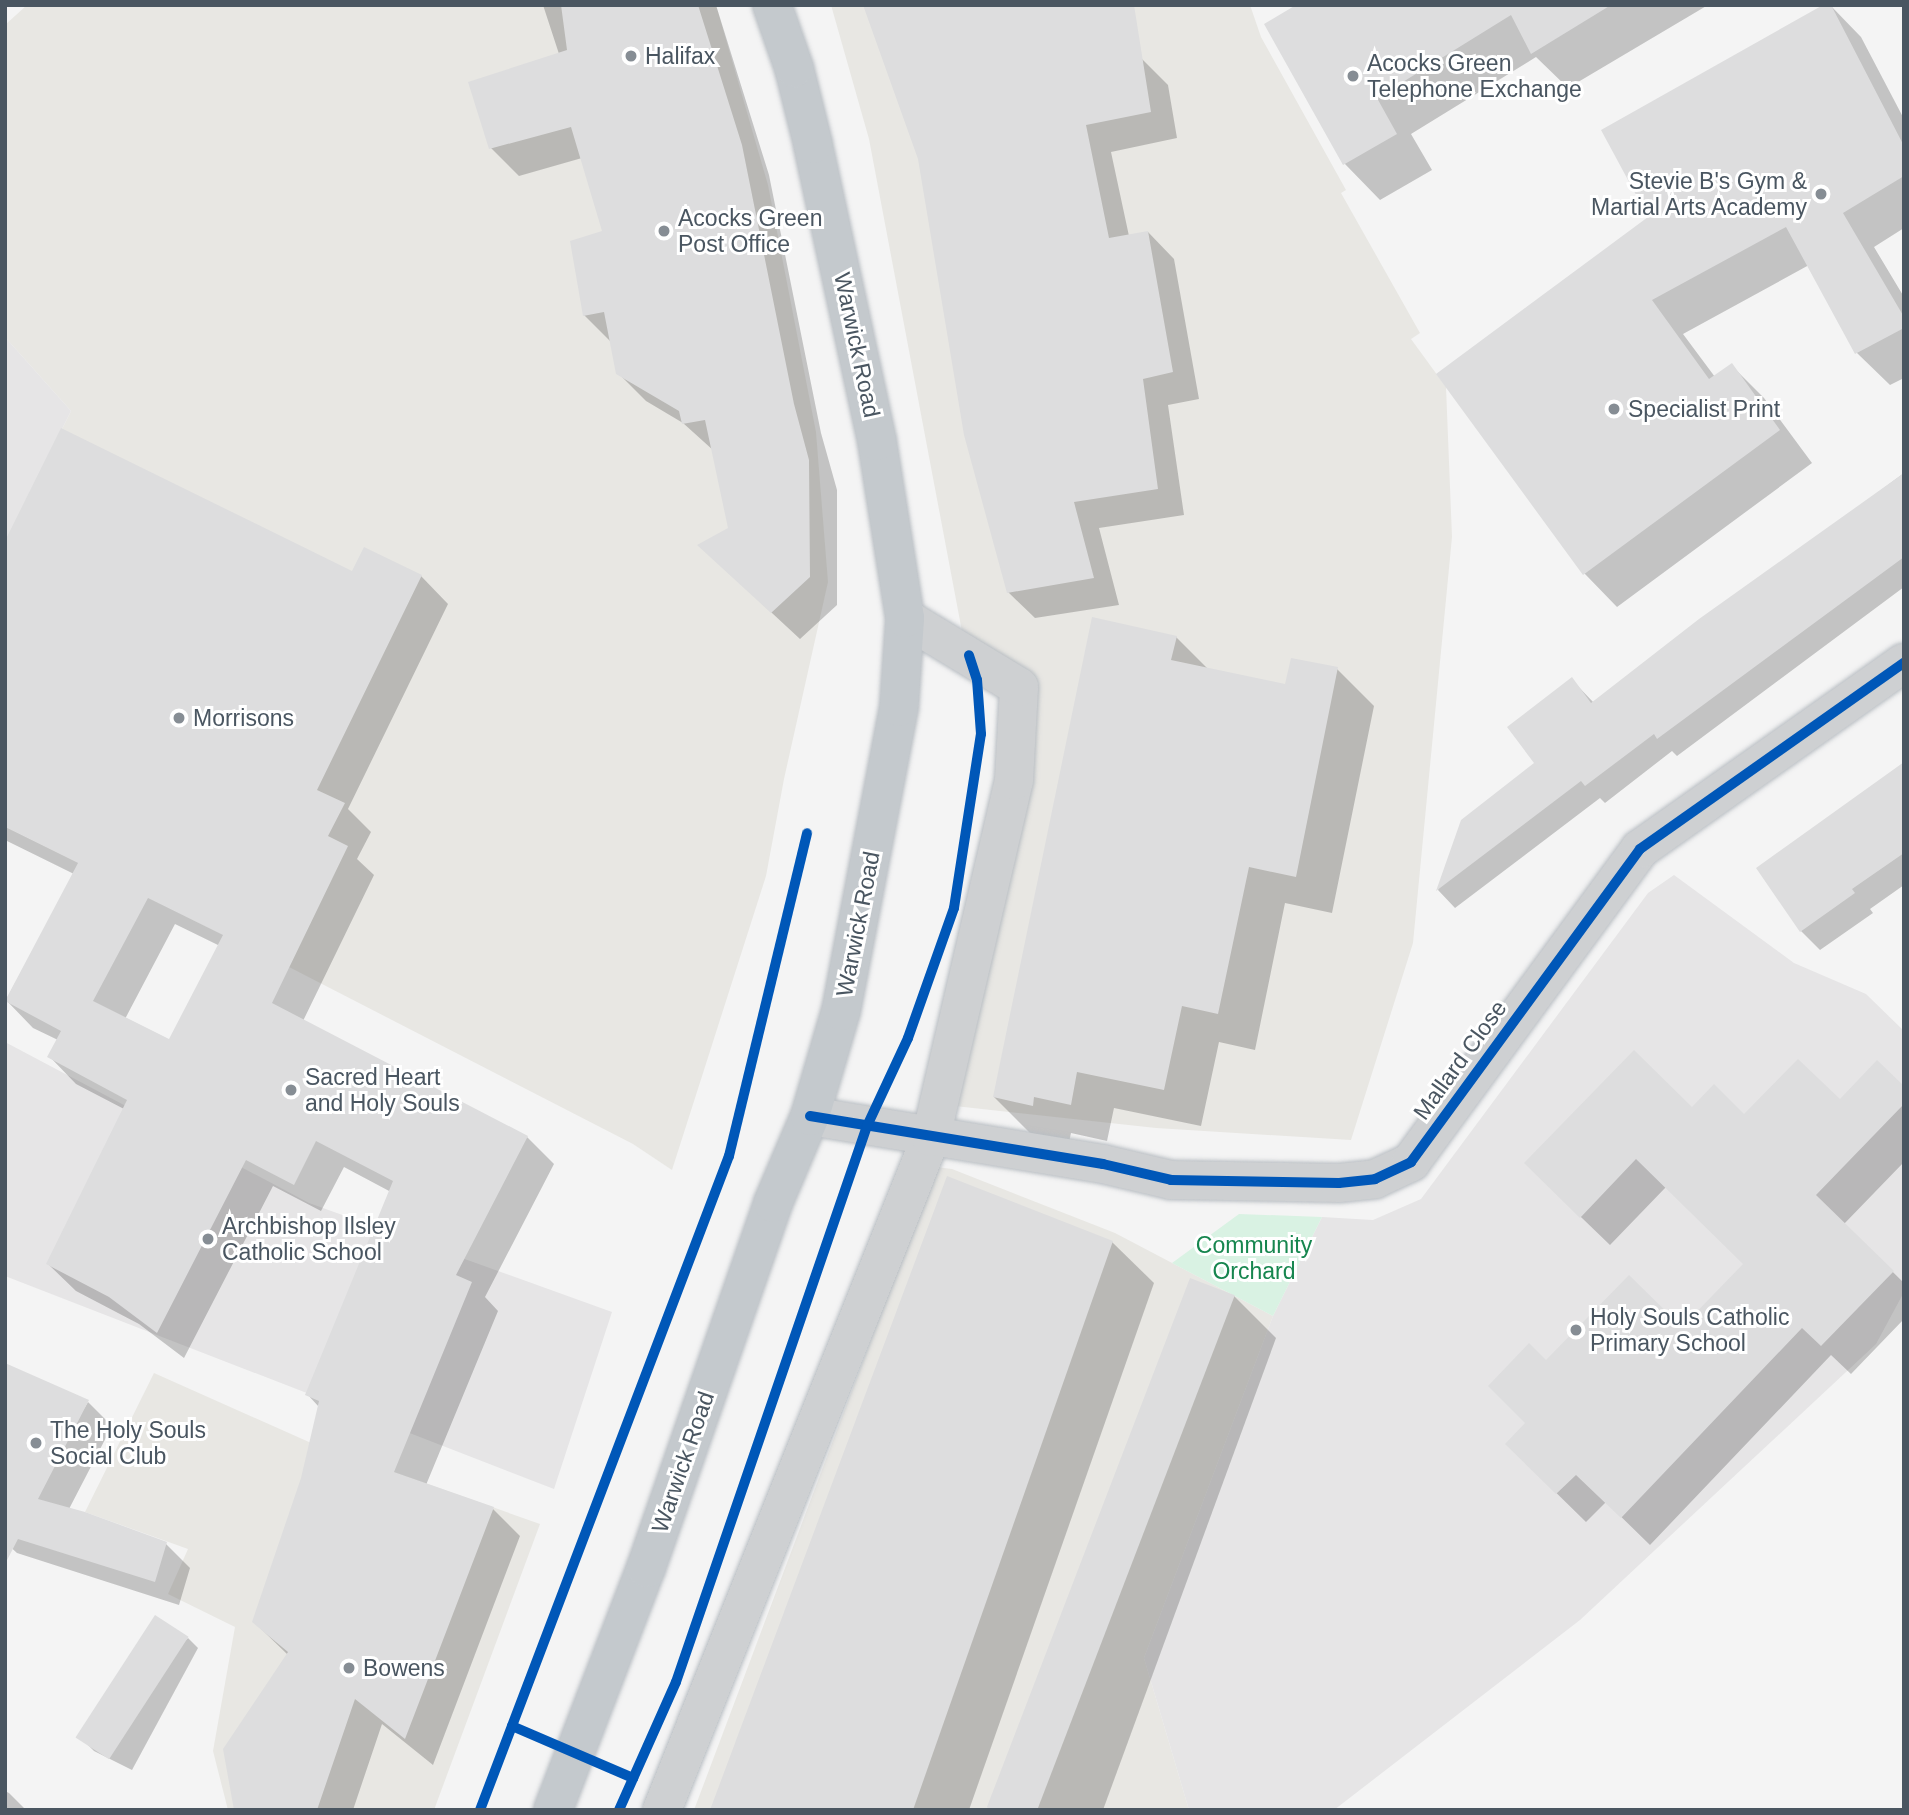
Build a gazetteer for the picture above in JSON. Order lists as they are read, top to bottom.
{
  "streets": {
    "highway": ["Warwick Road"],
    "street": ["Mallard Close"]
  },
  "crossings": [
    ["Warwick Road", "Mallard Close"]
  ],
  "parks": ["Community Orchard"],
  "places": [
    "Halifax",
    "Acocks Green Telephone Exchange",
    "Stevie B's Gym & Martial Arts Academy",
    "Acocks Green Post Office",
    "Specialist Print",
    "Morrisons",
    "Sacred Heart and Holy Souls",
    "Archbishop Ilsley Catholic School",
    "Holy Souls Catholic Primary School",
    "The Holy Souls Social Club",
    "Bowens"
  ]
}
